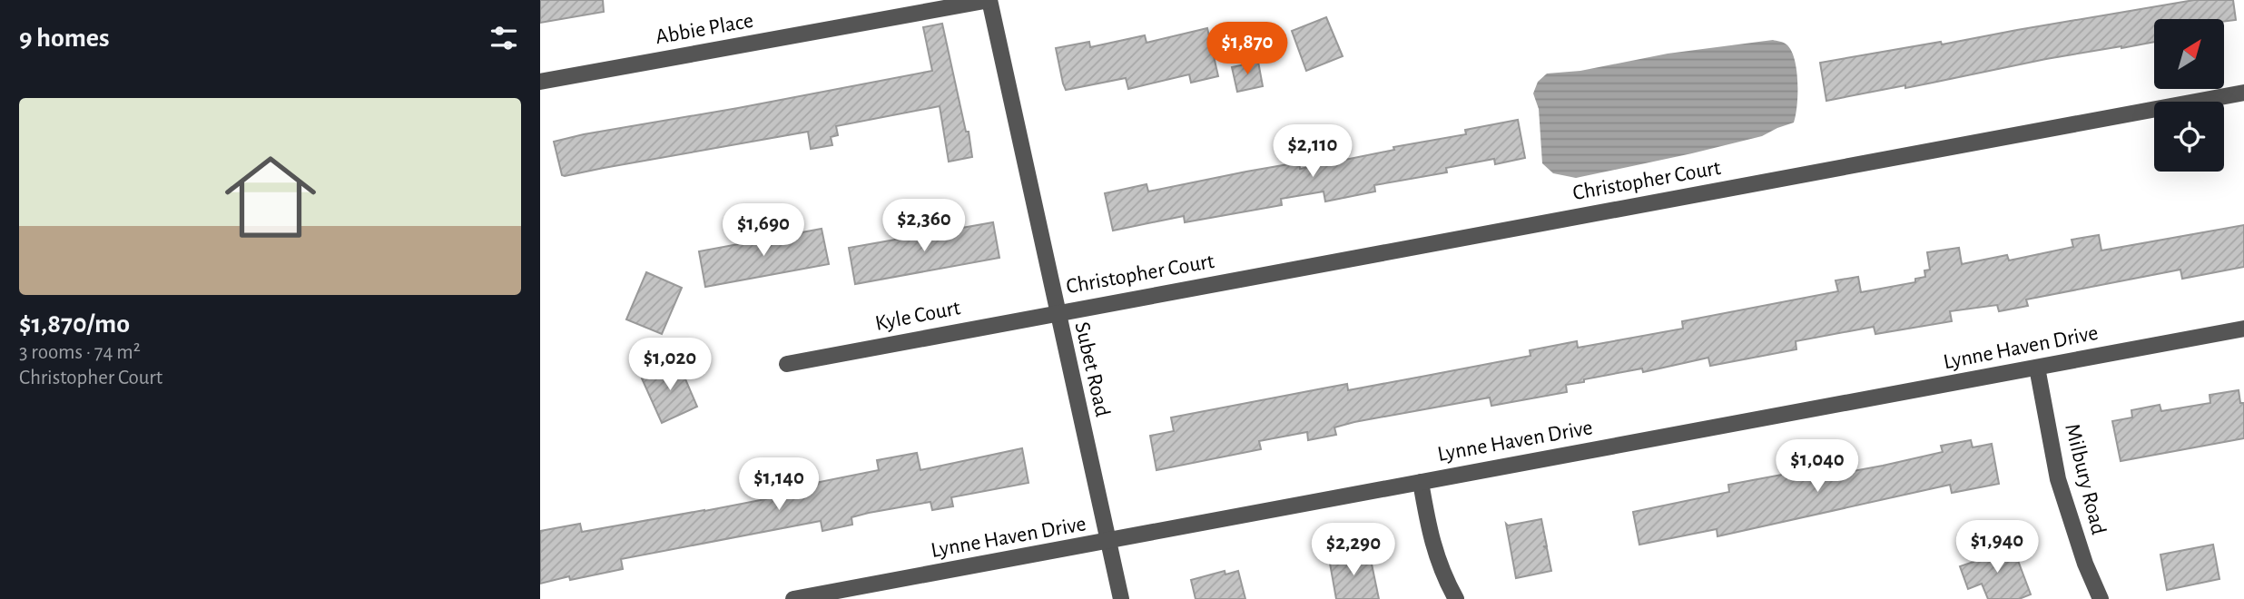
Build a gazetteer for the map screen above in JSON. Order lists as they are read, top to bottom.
{
  "streets": {
    "street": [
      "Abbie Place",
      "Christopher Court",
      "Kyle Court",
      "Lynne Haven Drive",
      "Subet Road",
      "Milbury Road"
    ]
  },
  "crossings": [
    ["Abbie Place", "Subet Road"],
    ["Christopher Court", "Kyle Court"],
    ["Christopher Court", "Subet Road"],
    ["Kyle Court", "Subet Road"],
    ["Lynne Haven Drive", "Subet Road"],
    ["Lynne Haven Drive", "Milbury Road"]
  ],
  "north": "top right",
  "page": {
    "heading": "9 homes",
    "price": [
      "$1,870",
      "$2,110",
      "$2,360",
      "$1,690",
      "$1,020",
      "$1,040",
      "$1,140",
      "$1,940",
      "$2,290"
    ],
    "list": [
      {
        "name": "$1,870/mo",
        "note": "3 rooms · 74 m² · Christopher Court"
      }
    ]
  }
}
